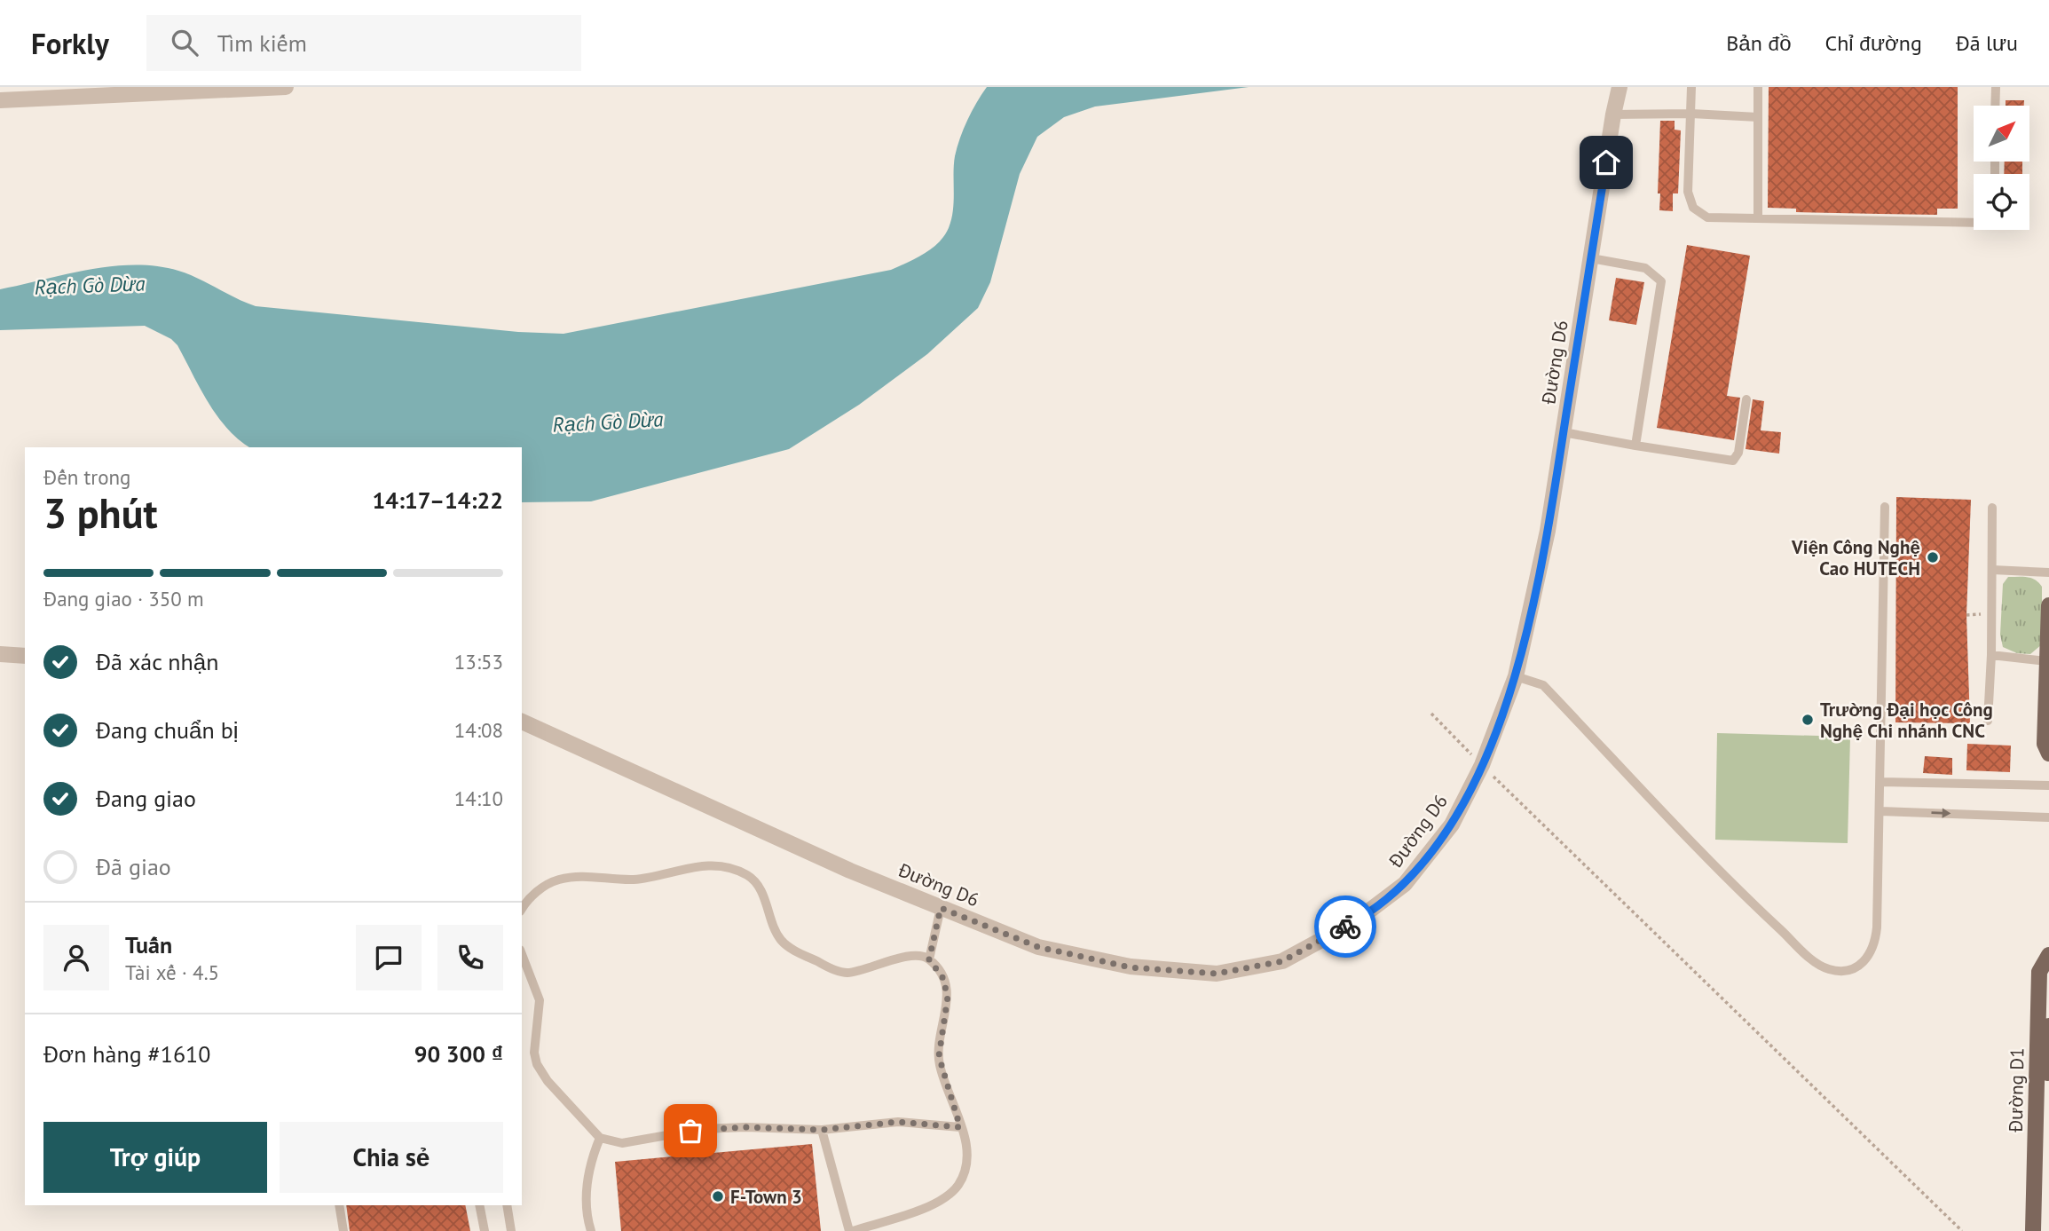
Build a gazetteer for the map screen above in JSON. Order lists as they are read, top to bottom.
{
  "streets": {
    "main road": ["Đường D1"],
    "street": ["Đường D6"]
  },
  "water": ["Rạch Gò Dừa"],
  "places": ["Viện Công Nghệ Cao HUTECH", "Trường Đại học Công Nghệ Chi nhánh CNC", "F-Town 3"],
  "north": "top right",
  "page": {
    "header": "Forkly",
    "search": "Tìm kiếm",
    "nav": ["Bản đồ", "Chỉ đường", "Đã lưu"],
    "heading": ["3 phút", "Đến trong", "14:17–14:22"],
    "panel": [
      "Tuấn",
      "Tài xế · 4.5",
      "Đơn hàng #1610",
      "90 300 ₫"
    ],
    "bar": "Đang giao · 350 m",
    "list": [
      ["Đã xác nhận", "13:53"],
      ["Đang chuẩn bị", "14:08"],
      ["Đang giao", "14:10"],
      "Đã giao"
    ],
    "buttons": ["Trợ giúp", "Chia sẻ"]
  }
}
